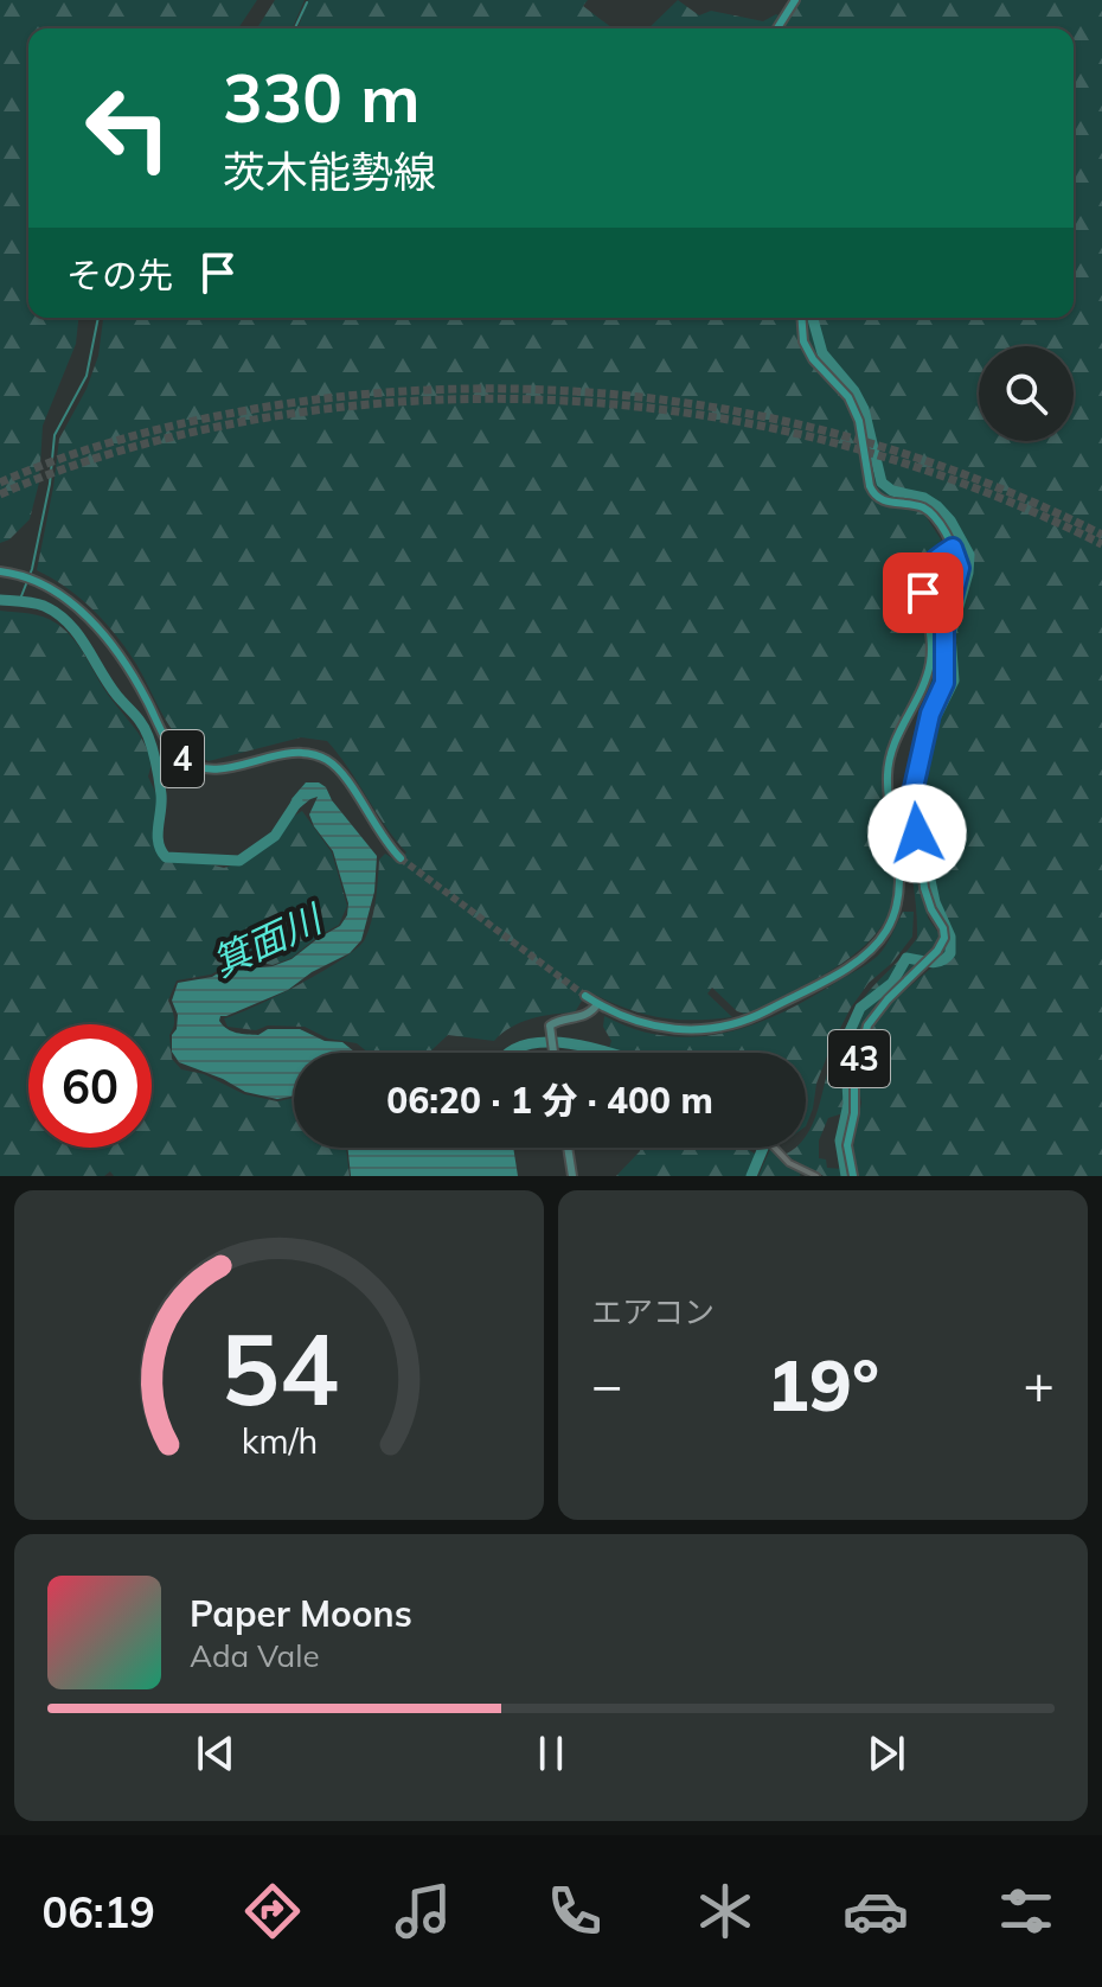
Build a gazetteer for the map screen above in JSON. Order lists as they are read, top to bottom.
{
  "streets": {
    "main road": ["4", "43"]
  },
  "water": ["箕面川"],
  "page": {
    "turn": ["330 m", "茨木能勢線"],
    "then": "その先",
    "limit": "60",
    "trip": "06:20 · 1 分 · 400 m",
    "tile": "エアコン",
    "heat": ["−", "19°", "+"],
    "song": ["Paper Moons", "Ada Vale"],
    "tabs": "06:19",
    "gauge": ["54", "km/h"]
  }
}
